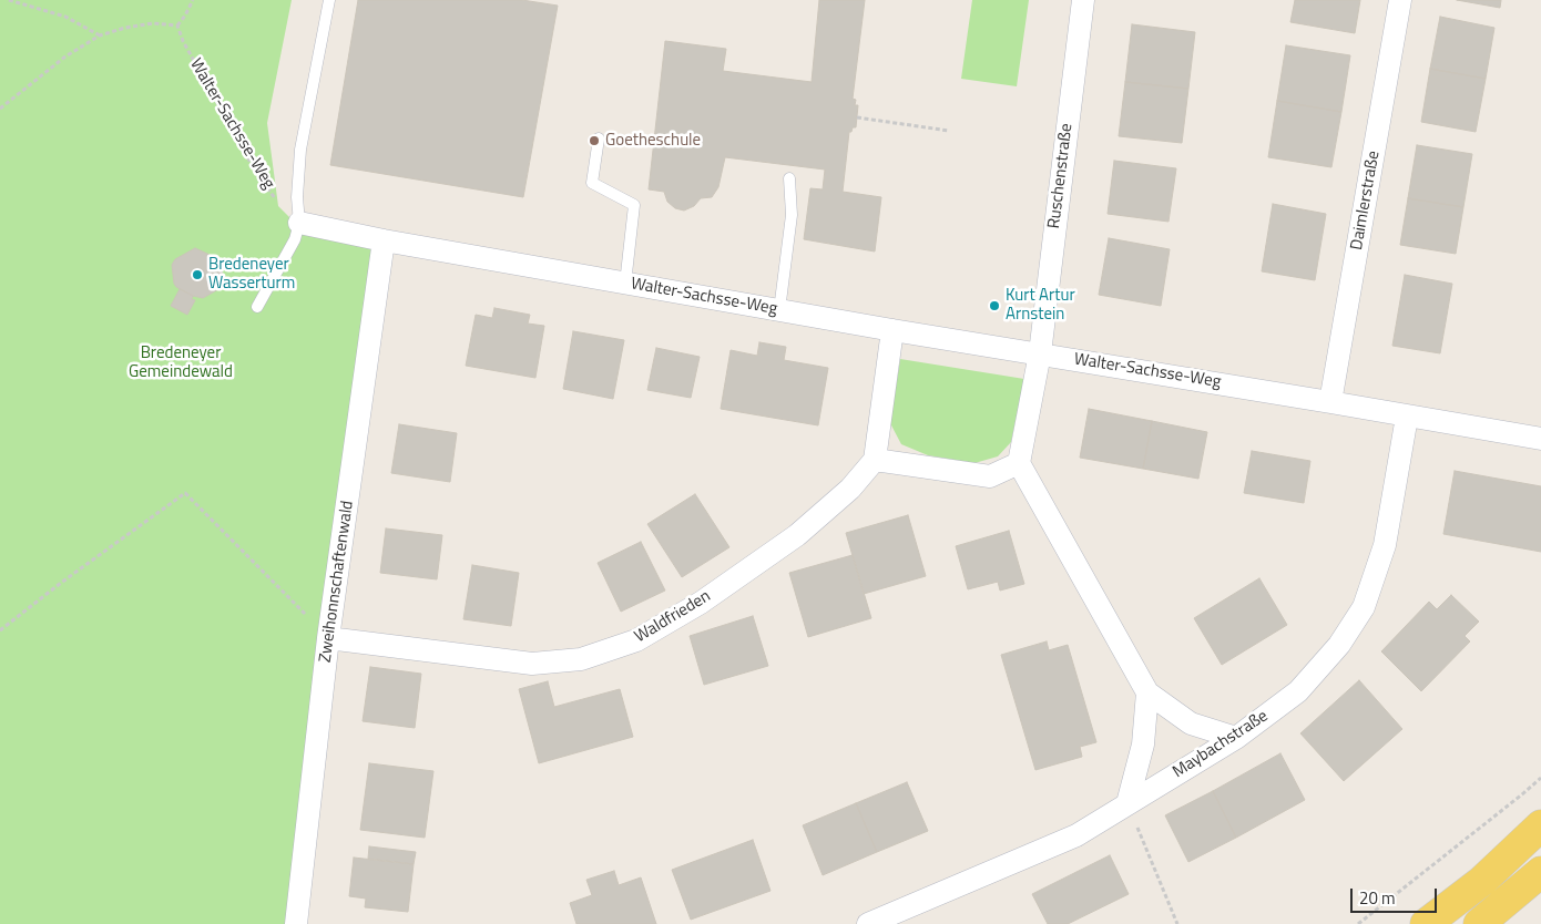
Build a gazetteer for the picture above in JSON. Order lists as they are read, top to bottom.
{
  "streets": {
    "street": [
      "Walter-Sachsse-Weg",
      "Ruschenstraße",
      "Daimlerstraße",
      "Zweihonnschaftenwald",
      "Waldfrieden",
      "Maybachstraße"
    ]
  },
  "crossings": [
    ["Walter-Sachsse-Weg", "Ruschenstraße"],
    ["Walter-Sachsse-Weg", "Daimlerstraße"],
    ["Walter-Sachsse-Weg", "Zweihonnschaftenwald"],
    ["Walter-Sachsse-Weg", "Maybachstraße"],
    ["Zweihonnschaftenwald", "Waldfrieden"]
  ],
  "parks": ["Bredeneyer Gemeindewald"],
  "places": ["Goetheschule", "Bredeneyer Wasserturm", "Kurt Artur Arnstein"],
  "scale_bar": "20 m"
}
